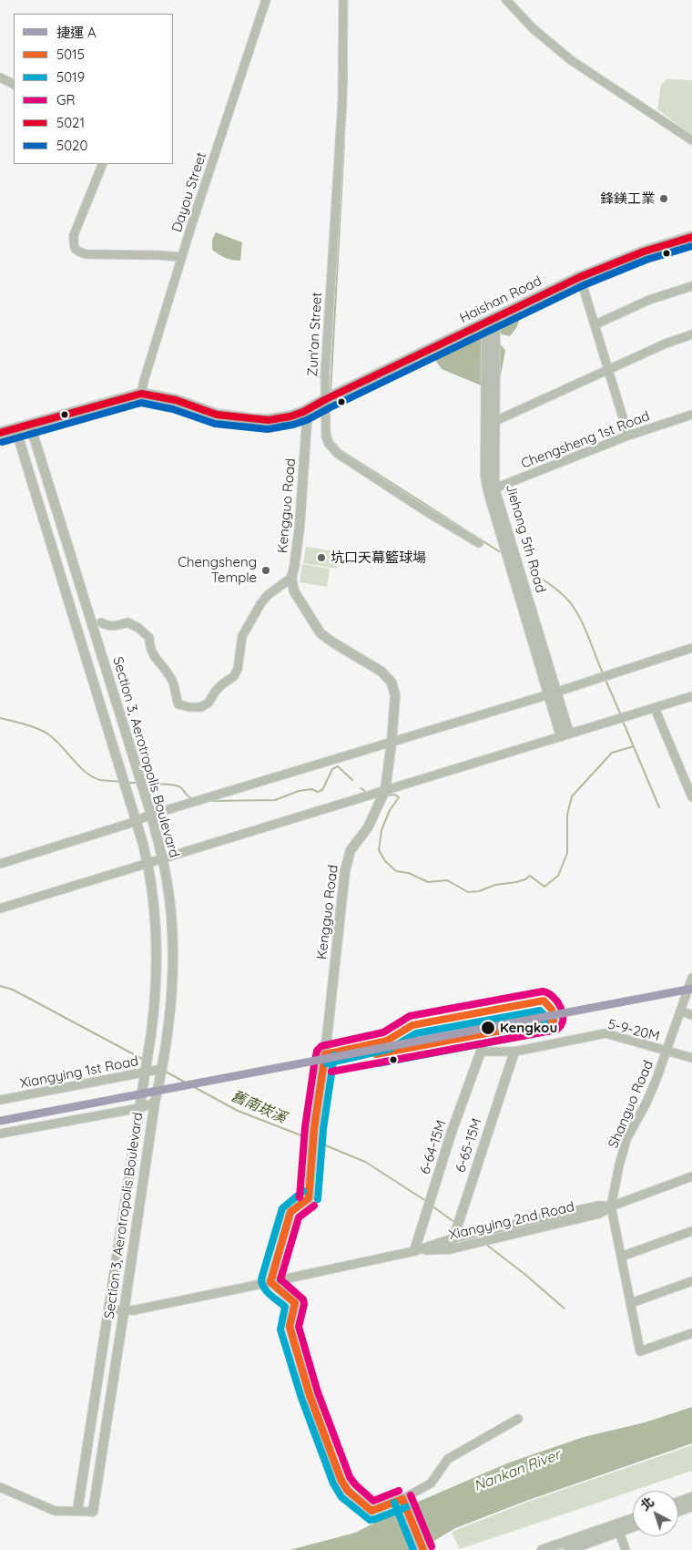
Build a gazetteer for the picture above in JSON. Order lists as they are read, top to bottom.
{
  "streets": {
    "main road": ["Haishan Road"],
    "street": [
      "Dayou Street",
      "Zun'an Street",
      "Chengsheng 1st Road",
      "Kengguo Road",
      "Jiehang 5th Road",
      "Section 3, Aerotropolis Boulevard",
      "5-9-20M",
      "Xiangying 1st Road",
      "Shanguo Road",
      "6-65-15M",
      "6-64-15M",
      "Xiangying 2nd Road"
    ]
  },
  "crossings": [
    ["Dayou Street", "Haishan Road"],
    ["Haishan Road", "Zun'an Street"],
    ["Haishan Road", "Kengguo Road"],
    ["Haishan Road", "Jiehang 5th Road"],
    ["Chengsheng 1st Road", "Jiehang 5th Road"],
    ["Section 3, Aerotropolis Boulevard", "Xiangying 1st Road"],
    ["Section 3, Aerotropolis Boulevard", "Xiangying 2nd Road"],
    ["5-9-20M", "Shanguo Road"],
    ["5-9-20M", "6-65-15M"],
    ["5-9-20M", "6-64-15M"],
    ["Shanguo Road", "Xiangying 2nd Road"],
    ["6-65-15M", "Xiangying 2nd Road"],
    ["6-64-15M", "Xiangying 2nd Road"]
  ],
  "water": ["舊南崁溪", "Nankan River"],
  "places": [
    "鋒鎂工業",
    "坑口天幕籃球場",
    "Chengsheng Temple",
    "Kengkou"
  ],
  "lines": [
    "transit line 5021",
    "transit line 5020",
    "metro line A",
    "transit line GR",
    "transit line 5015",
    "transit line 5019"
  ],
  "legend": [
    "捷運 A",
    "5015",
    "5019",
    "GR",
    "5021",
    "5020"
  ],
  "north": "top left"
}
